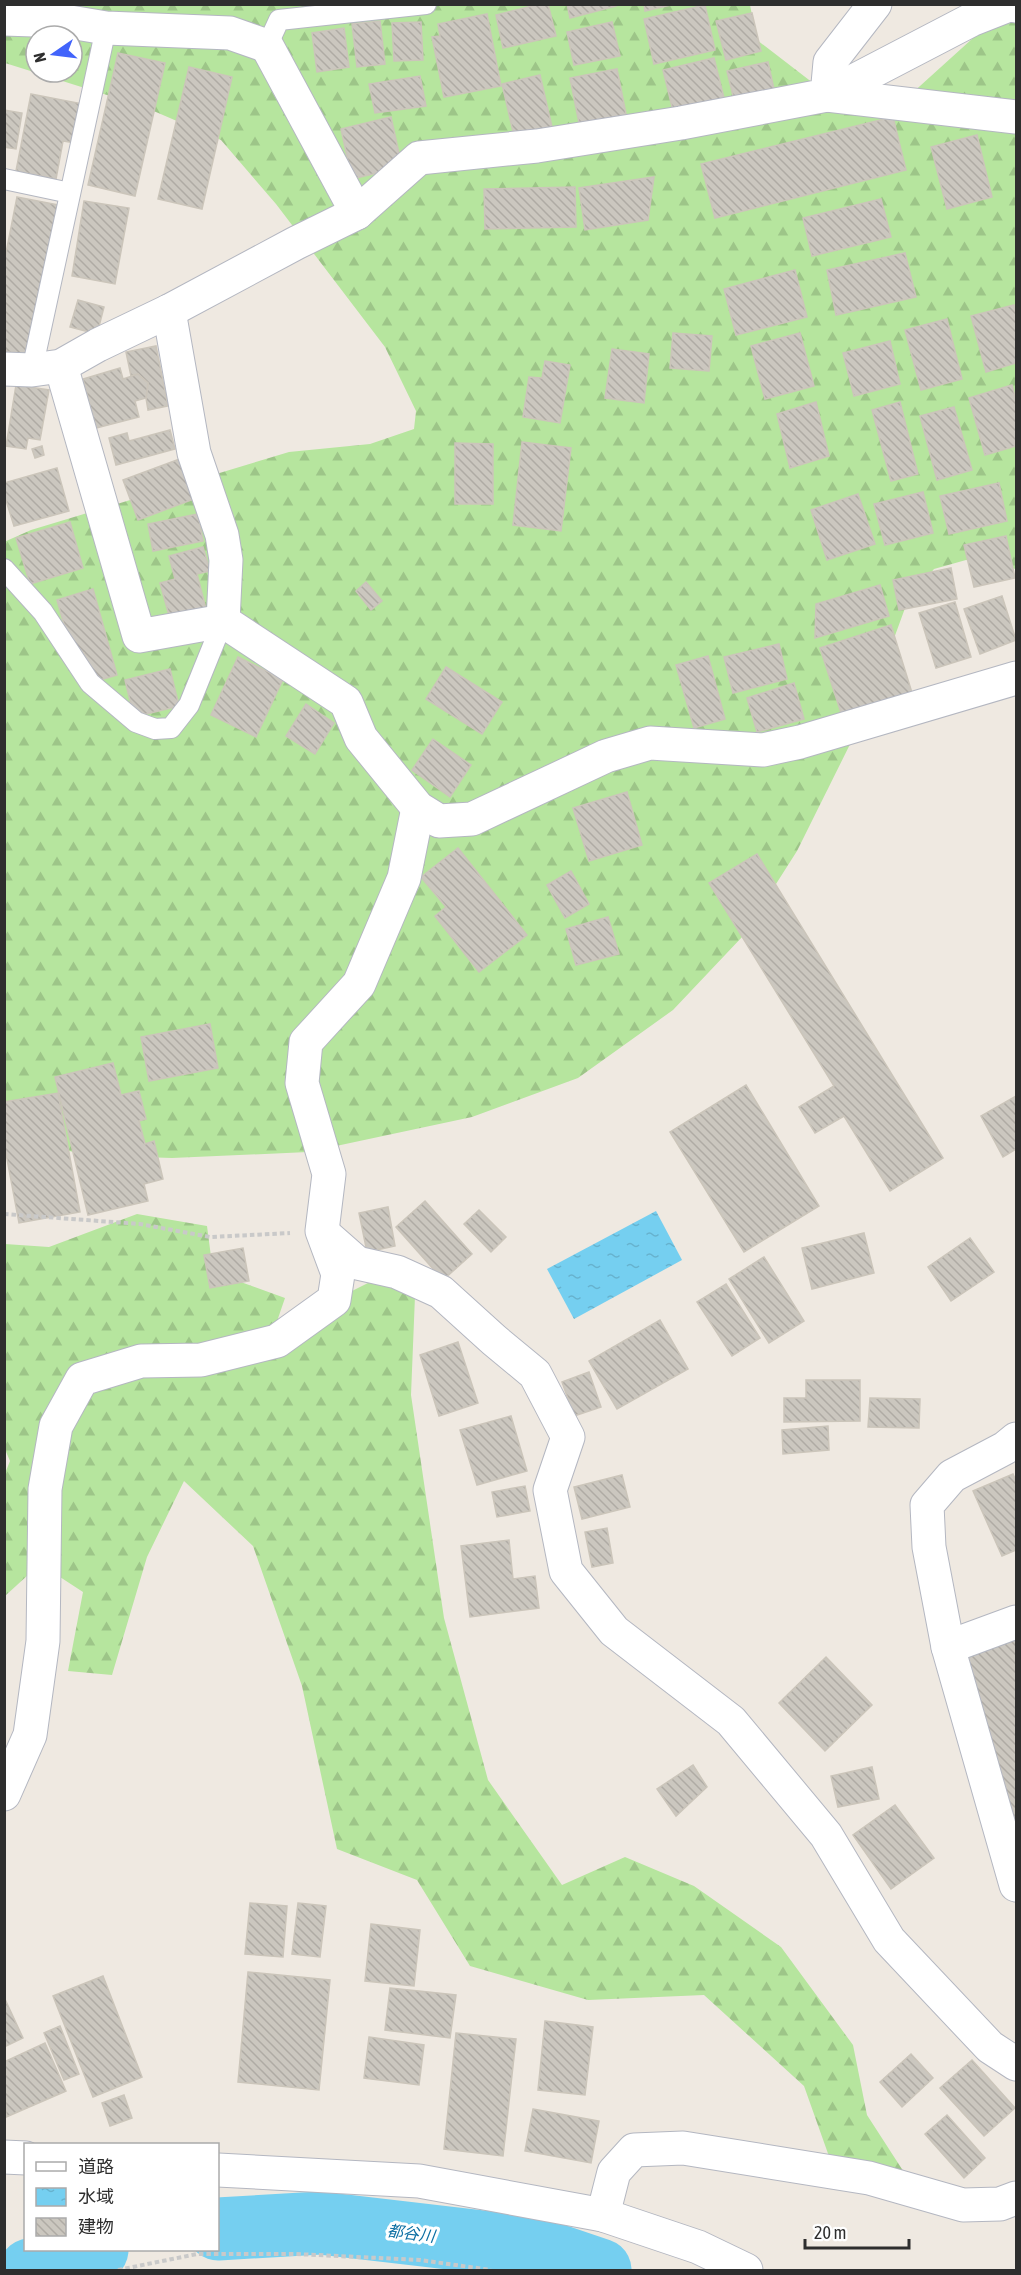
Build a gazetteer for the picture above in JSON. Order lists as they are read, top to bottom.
{
  "water": ["都谷川"],
  "legend": ["道路", "水域", "建物"],
  "scale_bar": "20 m",
  "north": "left"
}
